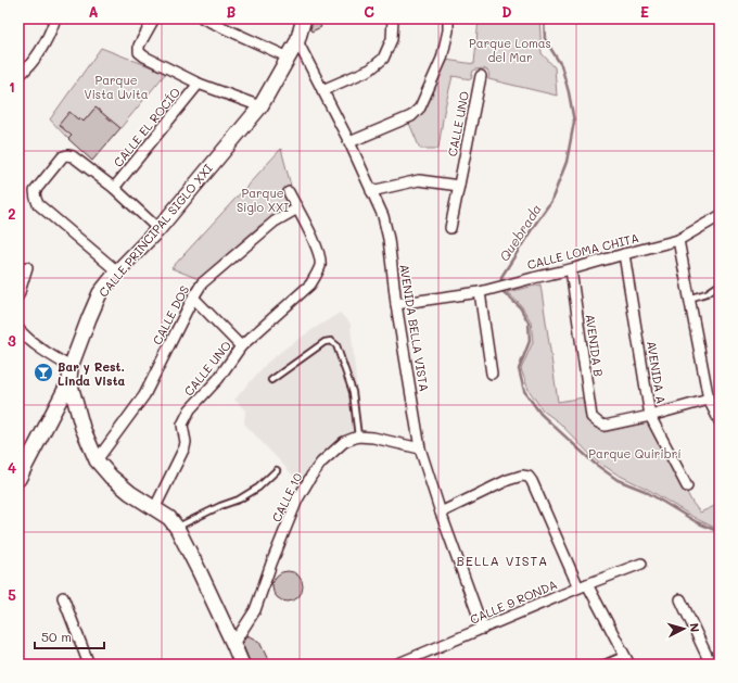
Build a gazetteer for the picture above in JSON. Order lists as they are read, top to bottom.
{
  "streets": {
    "street": [
      "CALLE UNO",
      "CALLE EL ROCÍO",
      "CALLE PRINCIPAL SIGLO XXI",
      "CALLE LOMA CHITA",
      "CALLE DOS",
      "AVENIDA BELLA VISTA",
      "AVENIDA B",
      "AVENIDA A",
      "CALLE 10",
      "CALLE 9 RONDA"
    ]
  },
  "crossings": [
    ["CALLE UNO", "CALLE DOS"],
    ["CALLE PRINCIPAL SIGLO XXI", "AVENIDA BELLA VISTA"],
    ["CALLE LOMA CHITA", "AVENIDA BELLA VISTA"],
    ["CALLE LOMA CHITA", "AVENIDA B"],
    ["CALLE LOMA CHITA", "AVENIDA A"],
    ["AVENIDA BELLA VISTA", "CALLE 9 RONDA"],
    ["AVENIDA B", "AVENIDA A"]
  ],
  "districts": ["BELLA VISTA"],
  "water": ["Quebrada"],
  "parks": [
    "Parque Lomas del Mar",
    "Parque Vista Uvita",
    "Parque Siglo XXI",
    "Parque Quiribrí"
  ],
  "places": {
    "bar": ["Bar y Rest. Linda Vista"]
  },
  "scale_bar": "50 m",
  "north": "right",
  "grid": {
    "columns": [
      "A",
      "B",
      "C",
      "D",
      "E"
    ],
    "rows": [
      "1",
      "2",
      "3",
      "4",
      "5"
    ]
  }
}
